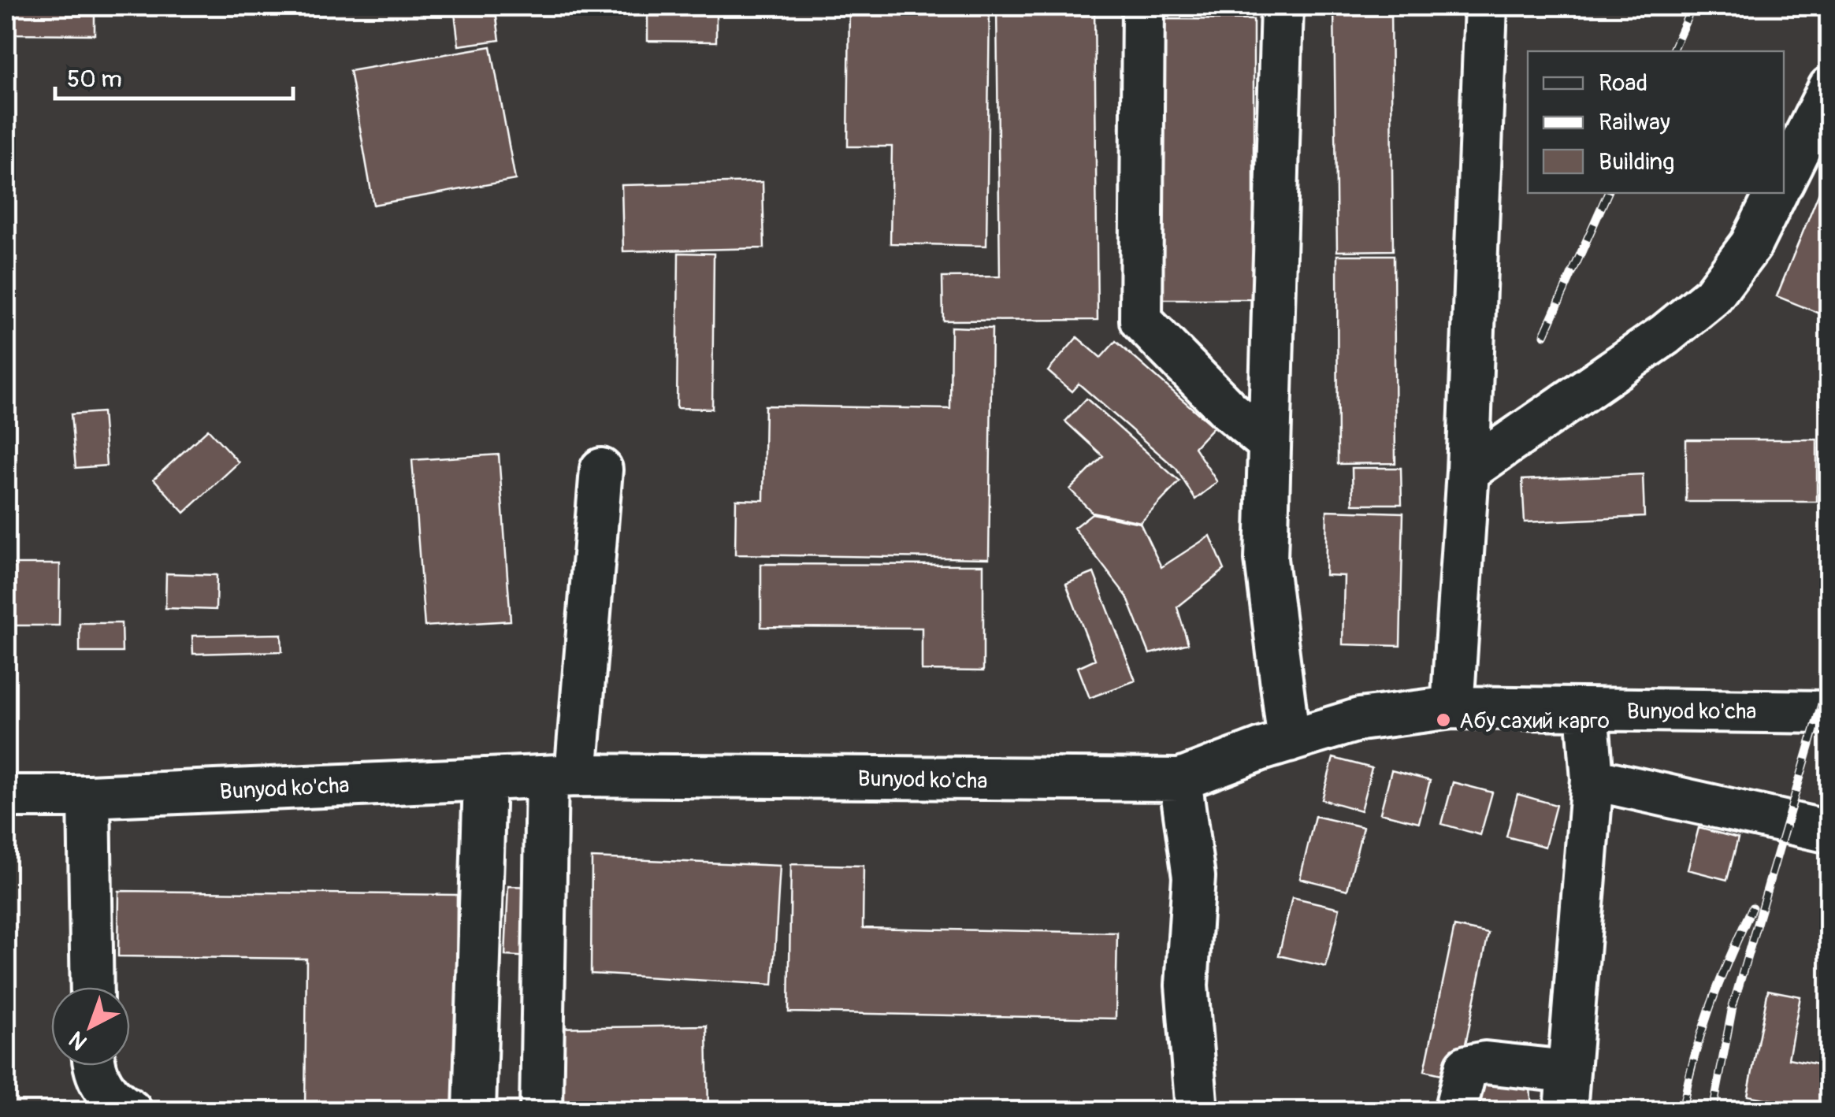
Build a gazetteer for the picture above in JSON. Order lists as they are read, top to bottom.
{
  "streets": {
    "street": ["Bunyod ko'cha"]
  },
  "places": ["Абу сахий карго"],
  "legend": ["Road", "Railway", "Building"],
  "scale_bar": "50 m",
  "north": "bottom left"
}
